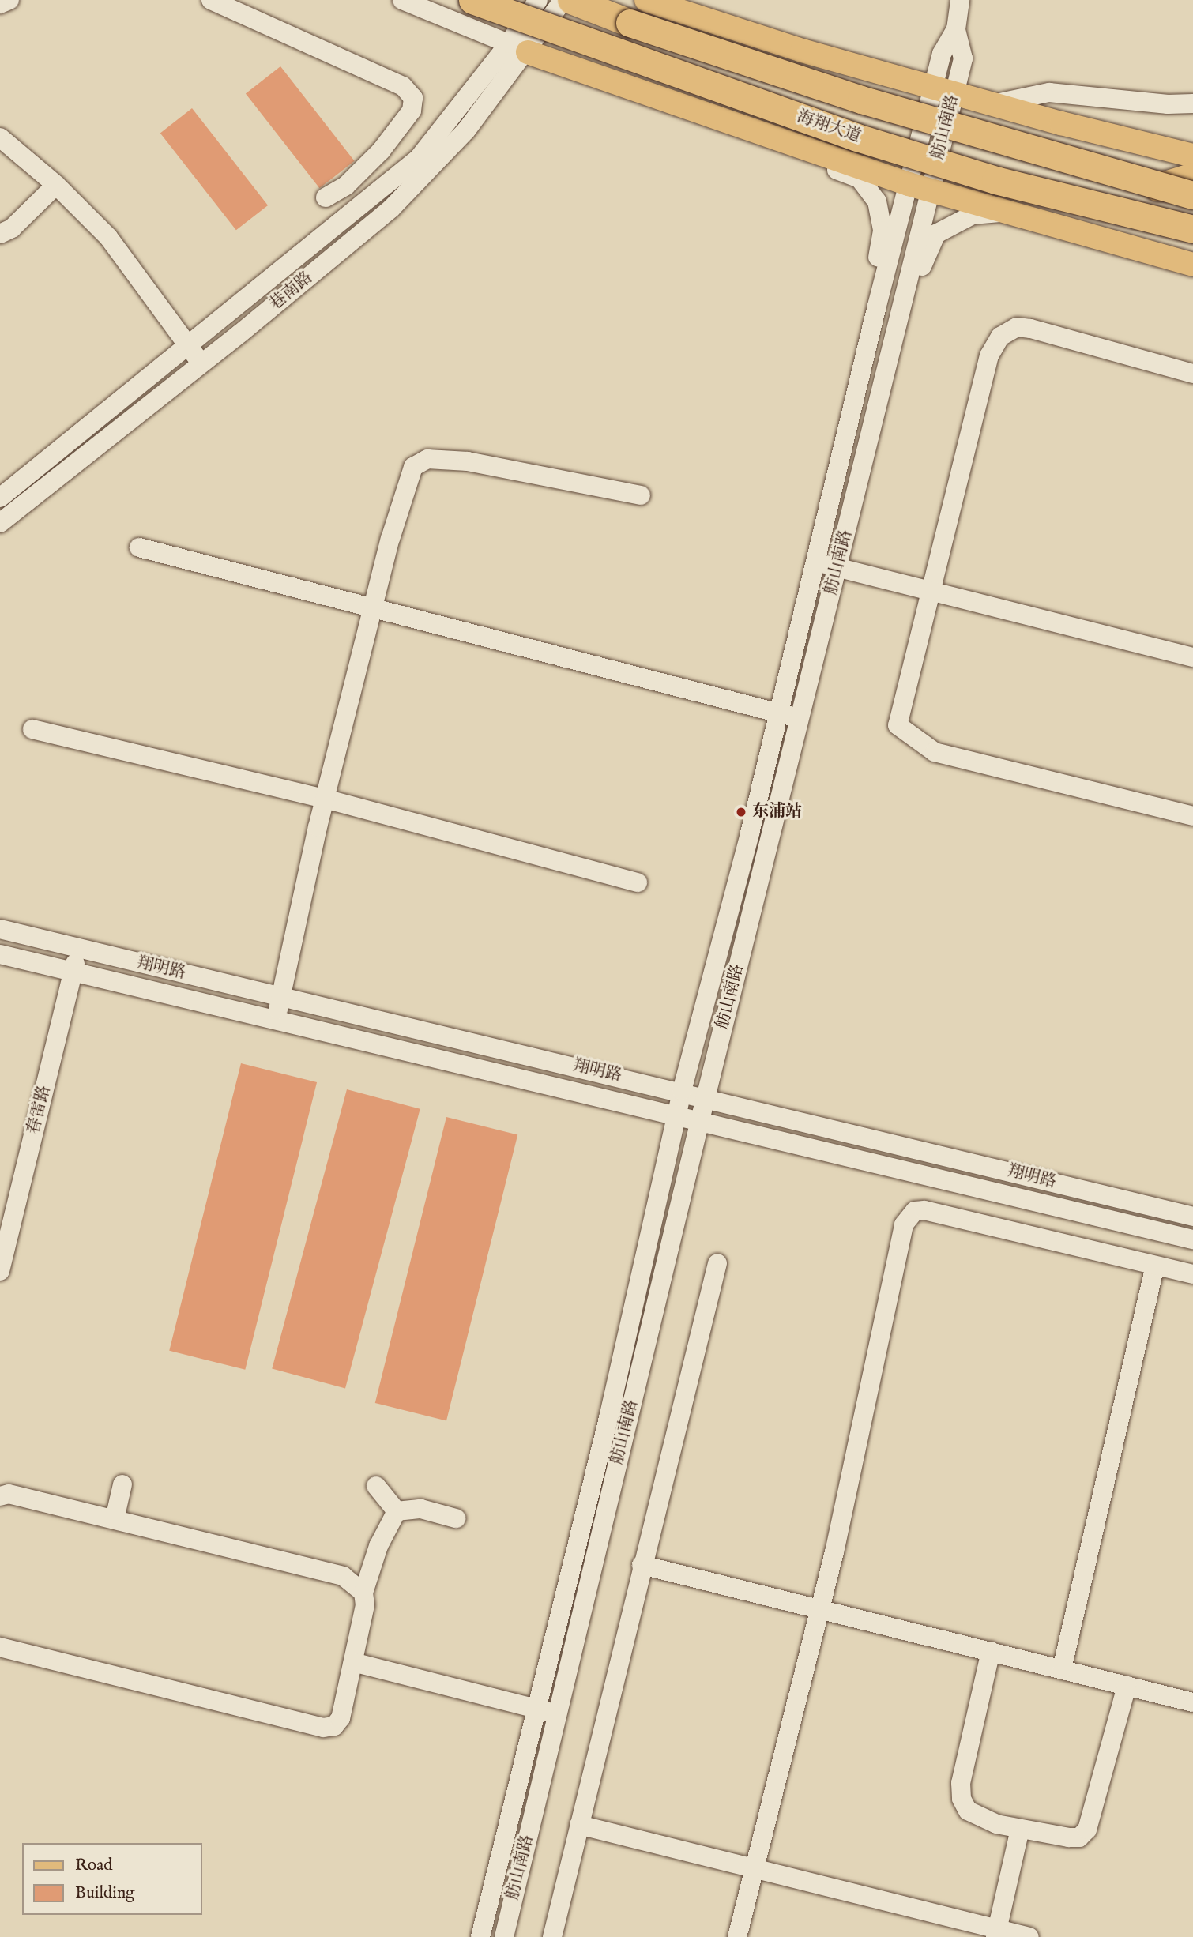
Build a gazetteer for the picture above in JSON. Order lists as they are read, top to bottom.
{
  "streets": {
    "highway": ["海翔大道"],
    "street": [
      "舫山南路",
      "巷南路",
      "翔明路",
      "春雷路"
    ]
  },
  "crossings": [
    ["舫山南路", "翔明路"],
    ["翔明路", "春雷路"]
  ],
  "places": ["东浦站"],
  "legend": ["Road", "Building"]
}
